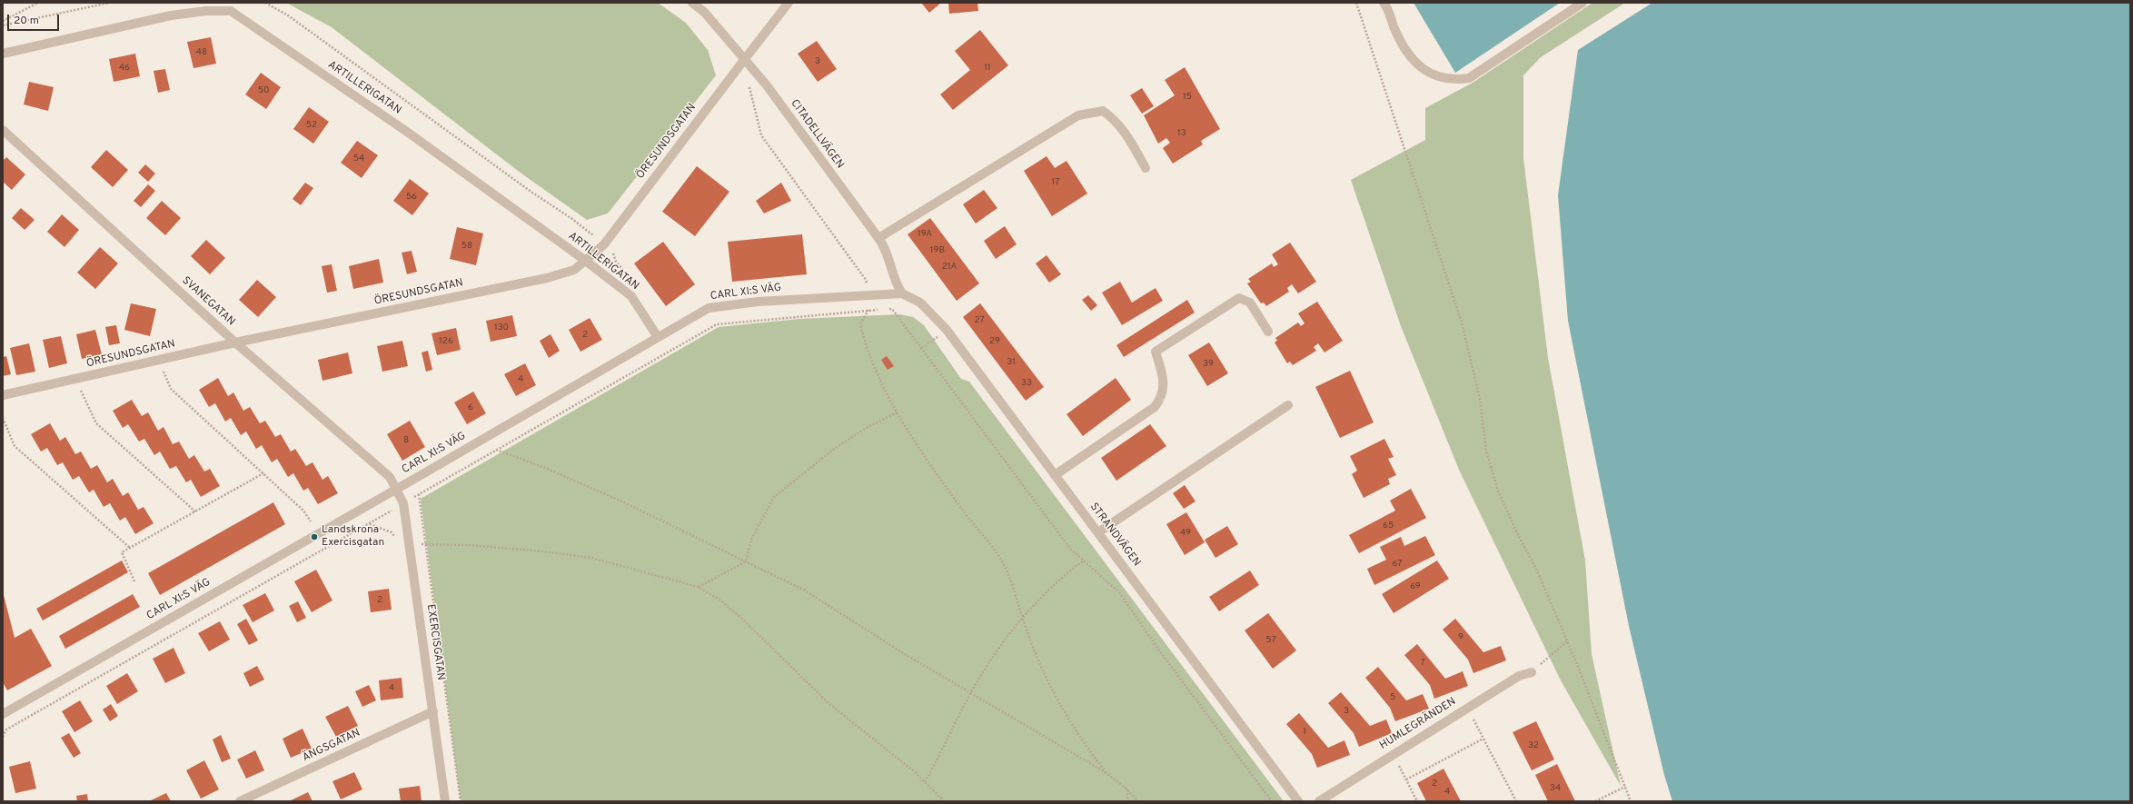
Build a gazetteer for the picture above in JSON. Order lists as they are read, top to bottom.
{
  "streets": {
    "street": [
      "ARTILLERIGATAN",
      "CITADELLVÄGEN",
      "ÖRESUNDSGATAN",
      "CARL XI:S VÄG",
      "SVANEGATAN",
      "STRANDVÄGEN",
      "EXERCISGATAN",
      "HUMLEGRÄNDEN",
      "ÄNGSGATAN"
    ]
  },
  "crossings": [
    ["ARTILLERIGATAN", "ÖRESUNDSGATAN"],
    ["ARTILLERIGATAN", "CARL XI:S VÄG"],
    ["CITADELLVÄGEN", "ÖRESUNDSGATAN"],
    ["CITADELLVÄGEN", "CARL XI:S VÄG"],
    ["CITADELLVÄGEN", "STRANDVÄGEN"],
    ["ÖRESUNDSGATAN", "SVANEGATAN"],
    ["CARL XI:S VÄG", "SVANEGATAN"],
    ["CARL XI:S VÄG", "STRANDVÄGEN"],
    ["CARL XI:S VÄG", "EXERCISGATAN"],
    ["SVANEGATAN", "EXERCISGATAN"],
    ["EXERCISGATAN", "ÄNGSGATAN"]
  ],
  "places": ["Landskrona Exercisgatan"],
  "house_numbers": [
    "48",
    "3",
    "46",
    "11",
    "50",
    "15",
    "52",
    "13",
    "54",
    "17",
    "56",
    "19A",
    "58",
    "19B",
    "21A",
    "27",
    "130",
    "2",
    "126",
    "29",
    "31",
    "39",
    "4",
    "33",
    "6",
    "8",
    "65",
    "49",
    "67",
    "69",
    "2",
    "9",
    "57",
    "7",
    "4",
    "5",
    "3",
    "1",
    "32",
    "2",
    "34",
    "4"
  ],
  "scale_bar": "20 m"
}
